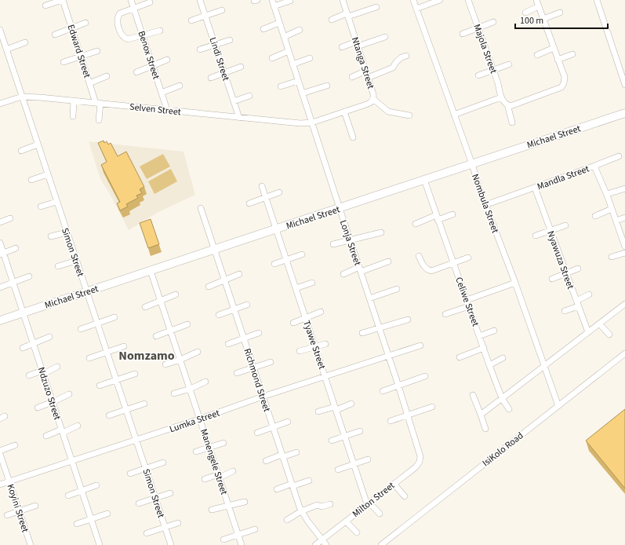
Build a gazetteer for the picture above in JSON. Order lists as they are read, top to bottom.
{
  "streets": {
    "street": [
      "Majola Street",
      "Edward Street",
      "Benox Street",
      "Lindi Street",
      "Ntanga Street",
      "Selven Street",
      "Michael Street",
      "Mandla Street",
      "Nombula Street",
      "Lonja Street",
      "Simon Street",
      "Nyawuza Street",
      "Celiwe Street",
      "Tyawe Street",
      "Richmond Street",
      "Ndzuzo Street",
      "Lumka Street",
      "IsiKolo Road",
      "Manengele Street",
      "Milton Street",
      "Koyini Street"
    ]
  },
  "crossings": [
    ["Edward Street", "Selven Street"],
    ["Benox Street", "Selven Street"],
    ["Lindi Street", "Selven Street"],
    ["Ntanga Street", "Selven Street"],
    ["Ntanga Street", "Lonja Street"],
    ["Selven Street", "Lonja Street"],
    ["Selven Street", "Simon Street"],
    ["Michael Street", "Nombula Street"],
    ["Michael Street", "Lonja Street"],
    ["Michael Street", "Simon Street"],
    ["Michael Street", "Celiwe Street"],
    ["Michael Street", "Tyawe Street"],
    ["Michael Street", "Richmond Street"],
    ["Michael Street", "Ndzuzo Street"],
    ["Michael Street", "Manengele Street"],
    ["Mandla Street", "Nombula Street"],
    ["Mandla Street", "Nyawuza Street"],
    ["Nombula Street", "IsiKolo Road"],
    ["Lonja Street", "Lumka Street"],
    ["Lonja Street", "Milton Street"],
    ["Simon Street", "Lumka Street"],
    ["Tyawe Street", "Lumka Street"],
    ["Tyawe Street", "Milton Street"],
    ["Richmond Street", "Lumka Street"],
    ["Richmond Street", "Milton Street"],
    ["Ndzuzo Street", "Lumka Street"],
    ["Lumka Street", "Manengele Street"],
    ["Lumka Street", "Koyini Street"]
  ],
  "districts": ["Nomzamo"],
  "scale_bar": "100 m"
}
